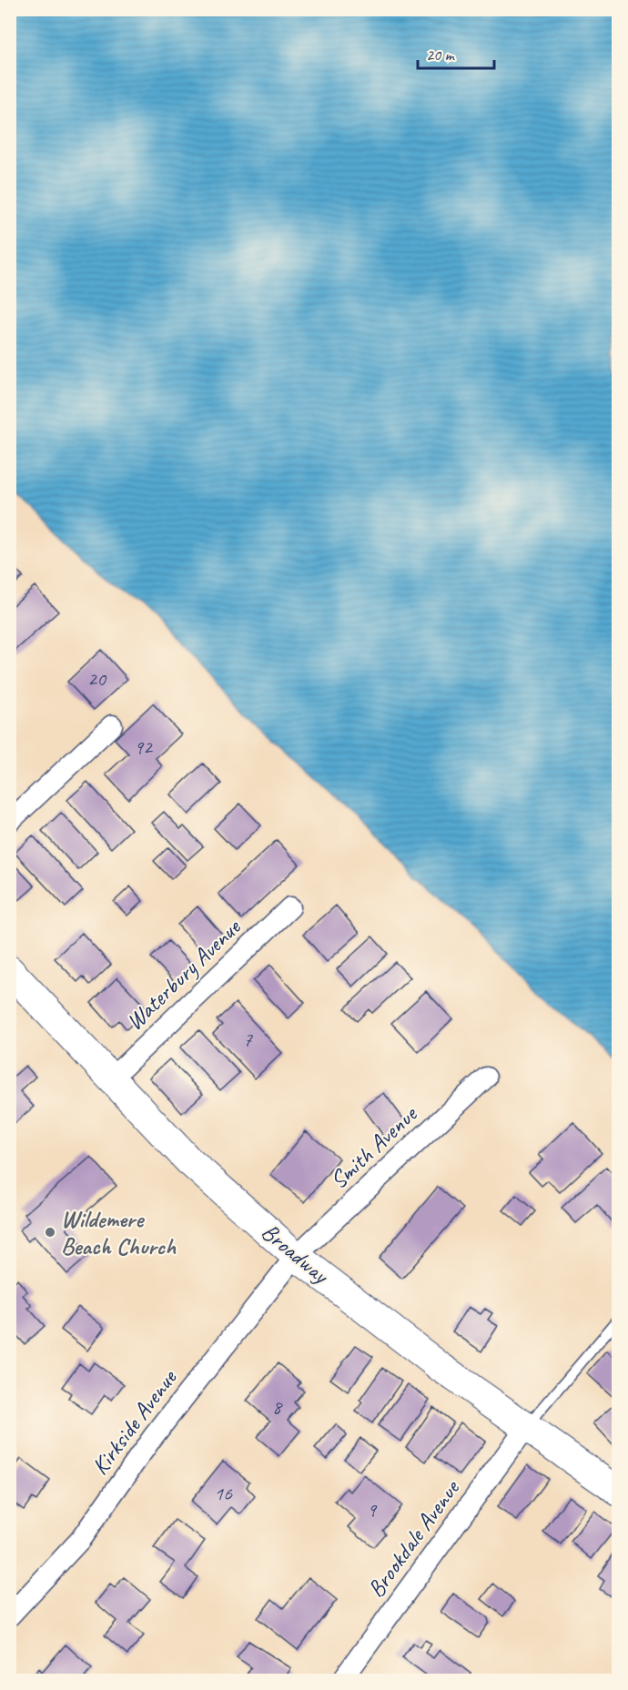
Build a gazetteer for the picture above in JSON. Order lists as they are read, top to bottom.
{
  "streets": {
    "street": [
      "Waterbury Avenue",
      "Smith Avenue",
      "Broadway",
      "Kirkside Avenue",
      "Brookdale Avenue"
    ]
  },
  "crossings": [
    ["Waterbury Avenue", "Broadway"],
    ["Smith Avenue", "Broadway"],
    ["Smith Avenue", "Kirkside Avenue"],
    ["Broadway", "Kirkside Avenue"],
    ["Broadway", "Brookdale Avenue"]
  ],
  "places": ["Wildemere Beach Church"],
  "house_numbers": [
    "20",
    "92",
    "7",
    "8",
    "16",
    "9"
  ],
  "scale_bar": "20 m"
}
